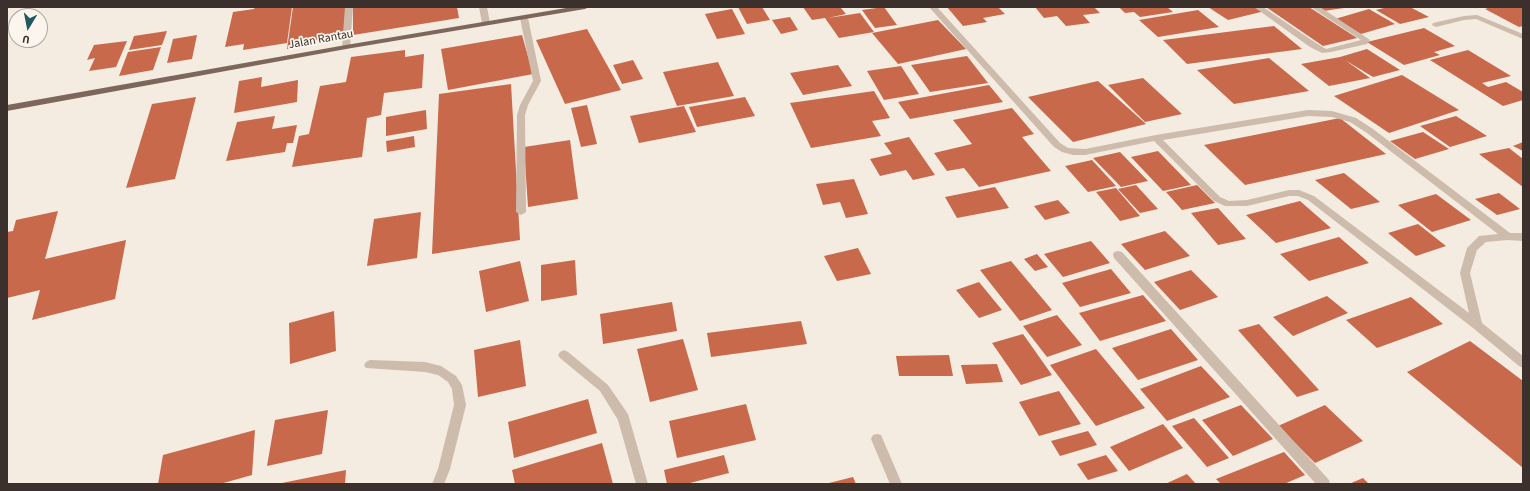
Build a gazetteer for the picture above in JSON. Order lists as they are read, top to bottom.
{
  "streets": {
    "main road": ["Jalan Rantau"]
  },
  "north": "bottom"
}
